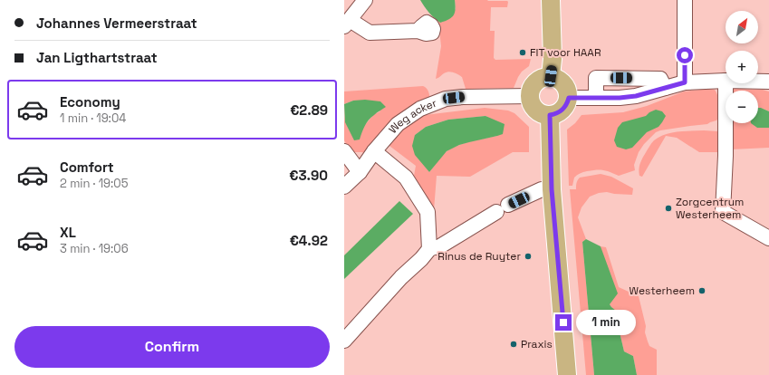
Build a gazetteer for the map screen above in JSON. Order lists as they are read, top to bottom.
{
  "streets": {
    "street": ["Weg acker"]
  },
  "places": [
    "FIT voor HAAR",
    "Zorgcentrum Westerheem",
    "Rinus de Ruyter",
    "Westerheem",
    "Praxis"
  ],
  "north": "top right",
  "page": {
    "banner": ["Johannes Vermeerstraat", "Jan Ligthartstraat"],
    "map_buttons": ["+", "−"],
    "list": [
      {
        "name": "Economy",
        "note": "1 min · 19:04",
        "value": "€2.89"
      },
      {
        "name": "Comfort",
        "note": "2 min · 19:05",
        "value": "€3.90"
      },
      {
        "name": "XL",
        "note": "3 min · 19:06",
        "value": "€4.92"
      }
    ],
    "bubble": "1 min",
    "buttons": "Confirm"
  }
}
